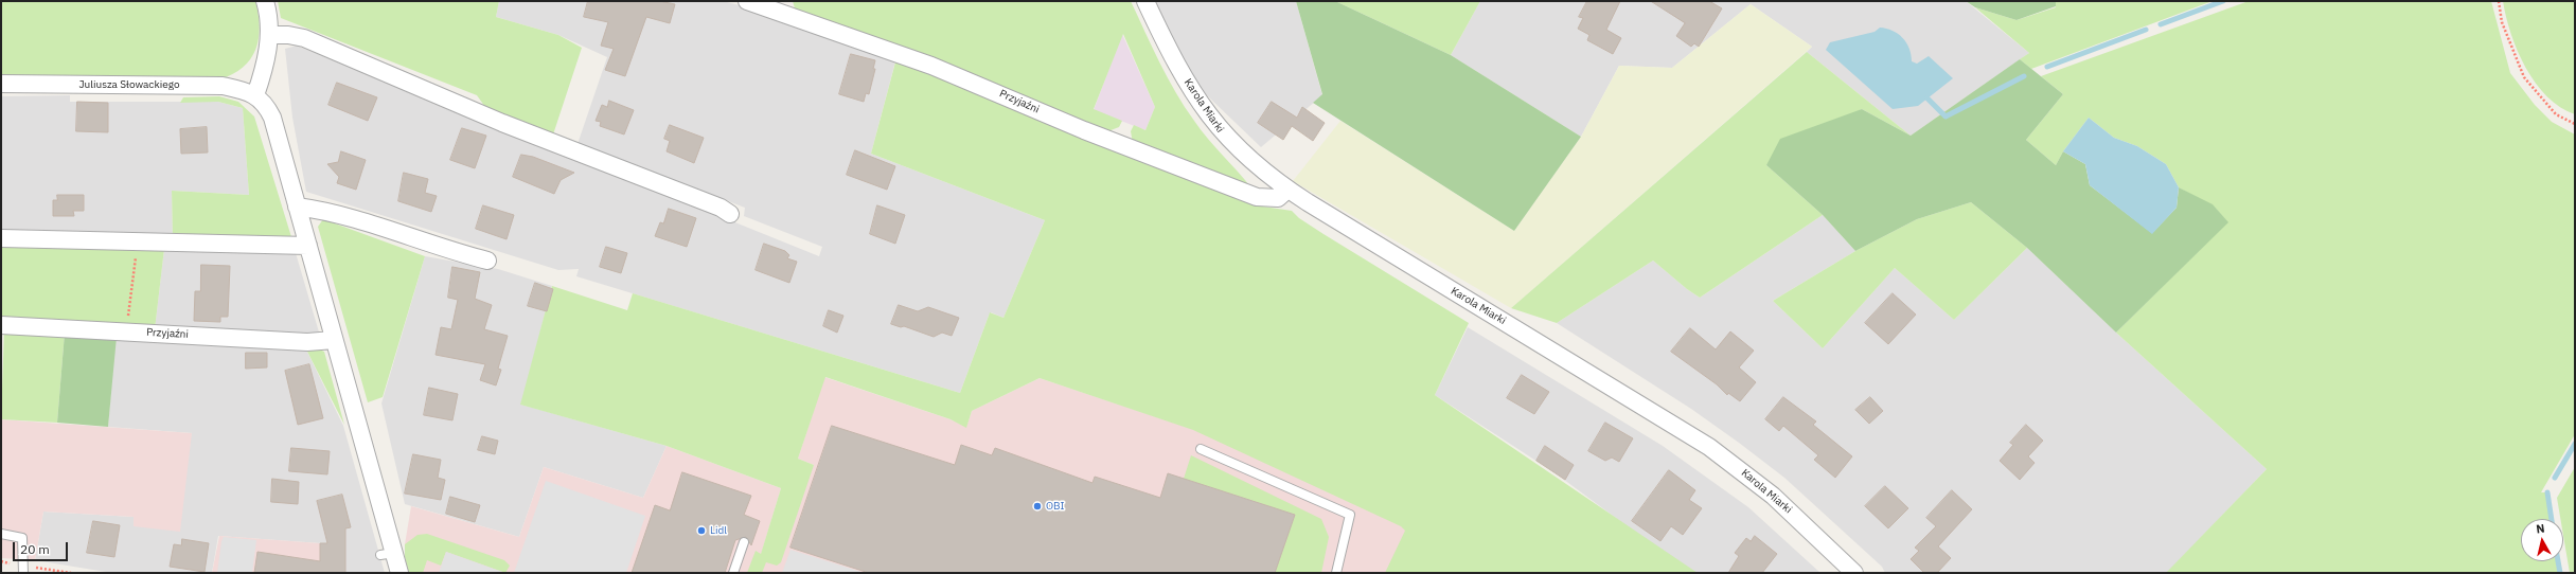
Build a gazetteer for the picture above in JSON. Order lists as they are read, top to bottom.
{
  "streets": {
    "street": ["Juliusza Słowackiego", "Przyjaźni", "Karola Miarki"]
  },
  "crossings": [
    ["Przyjaźni", "Karola Miarki"]
  ],
  "places": ["OBI", "Lidl"],
  "scale_bar": "20 m",
  "north": "top"
}
